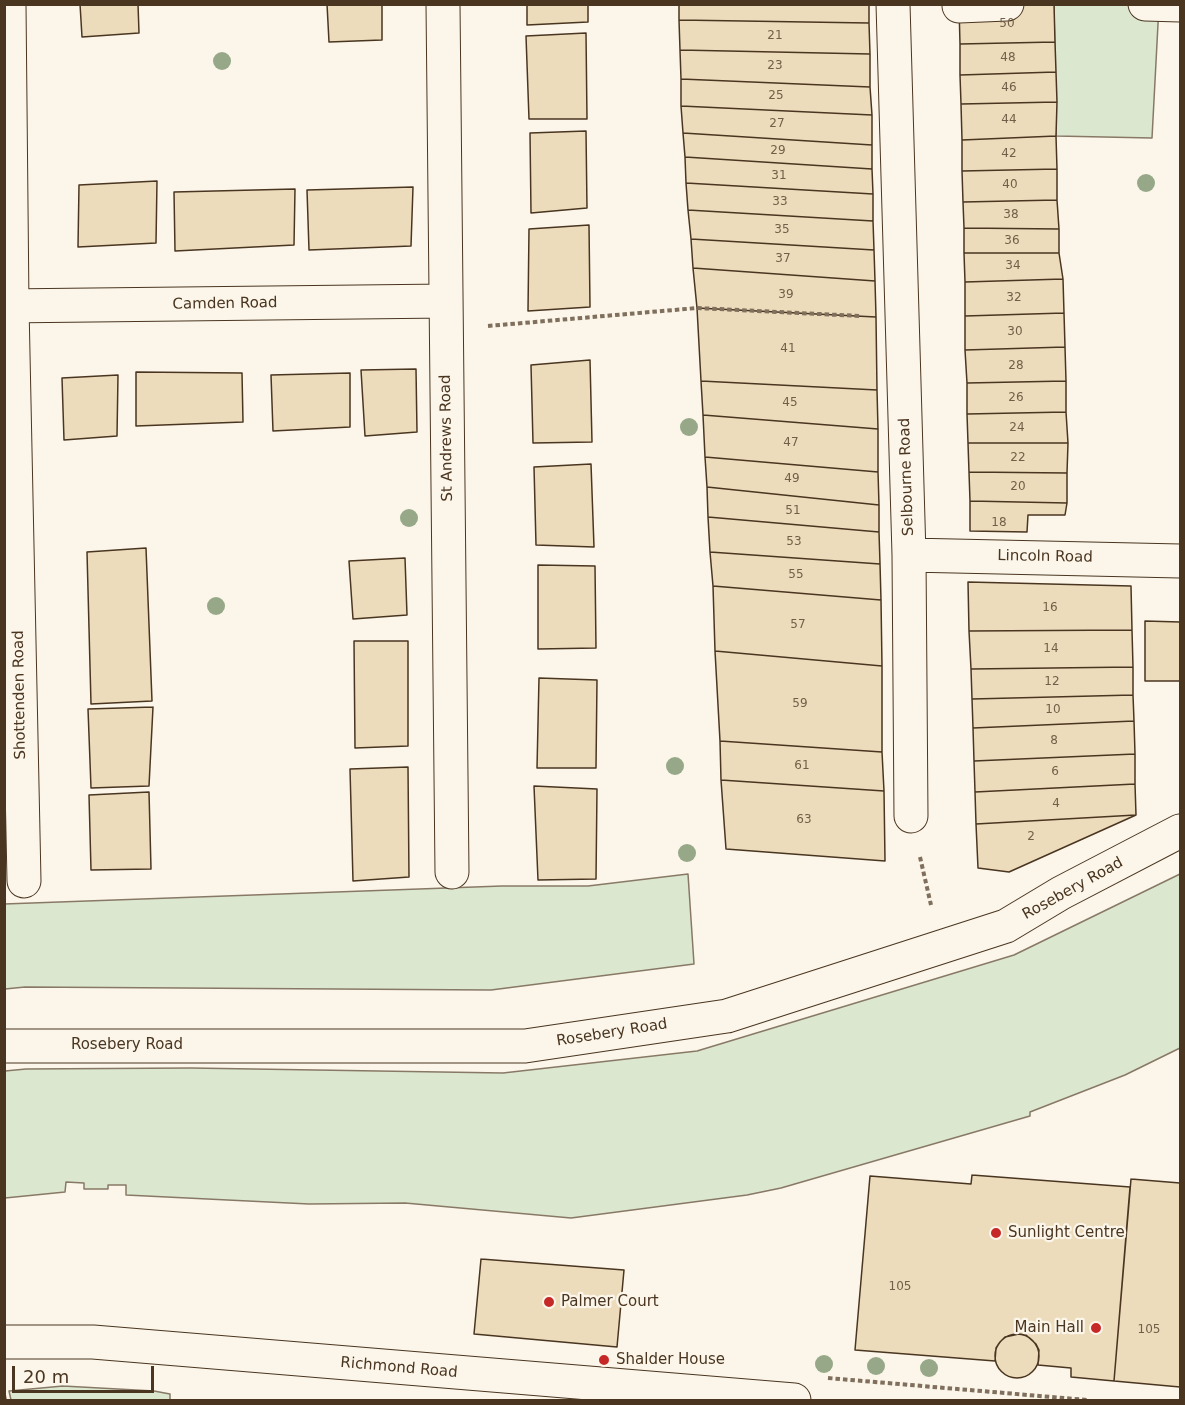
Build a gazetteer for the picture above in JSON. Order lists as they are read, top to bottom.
{
  "streets": {
    "street": [
      "Camden Road",
      "St Andrews Road",
      "Selbourne Road",
      "Lincoln Road",
      "Shottenden Road",
      "Rosebery Road",
      "Richmond Road"
    ]
  },
  "crossings": [
    ["Camden Road", "St Andrews Road"],
    ["Camden Road", "Shottenden Road"],
    ["Selbourne Road", "Lincoln Road"]
  ],
  "places": [
    "Sunlight Centre",
    "Palmer Court",
    "Main Hall",
    "Shalder House"
  ],
  "house_numbers": [
    "50",
    "21",
    "48",
    "23",
    "46",
    "25",
    "44",
    "27",
    "29",
    "42",
    "31",
    "40",
    "33",
    "38",
    "35",
    "36",
    "37",
    "34",
    "39",
    "32",
    "30",
    "41",
    "28",
    "26",
    "45",
    "24",
    "47",
    "22",
    "49",
    "20",
    "51",
    "18",
    "53",
    "55",
    "16",
    "57",
    "14",
    "12",
    "59",
    "10",
    "8",
    "61",
    "6",
    "4",
    "63",
    "2",
    "105",
    "105"
  ],
  "scale_bar": "20 m"
}
